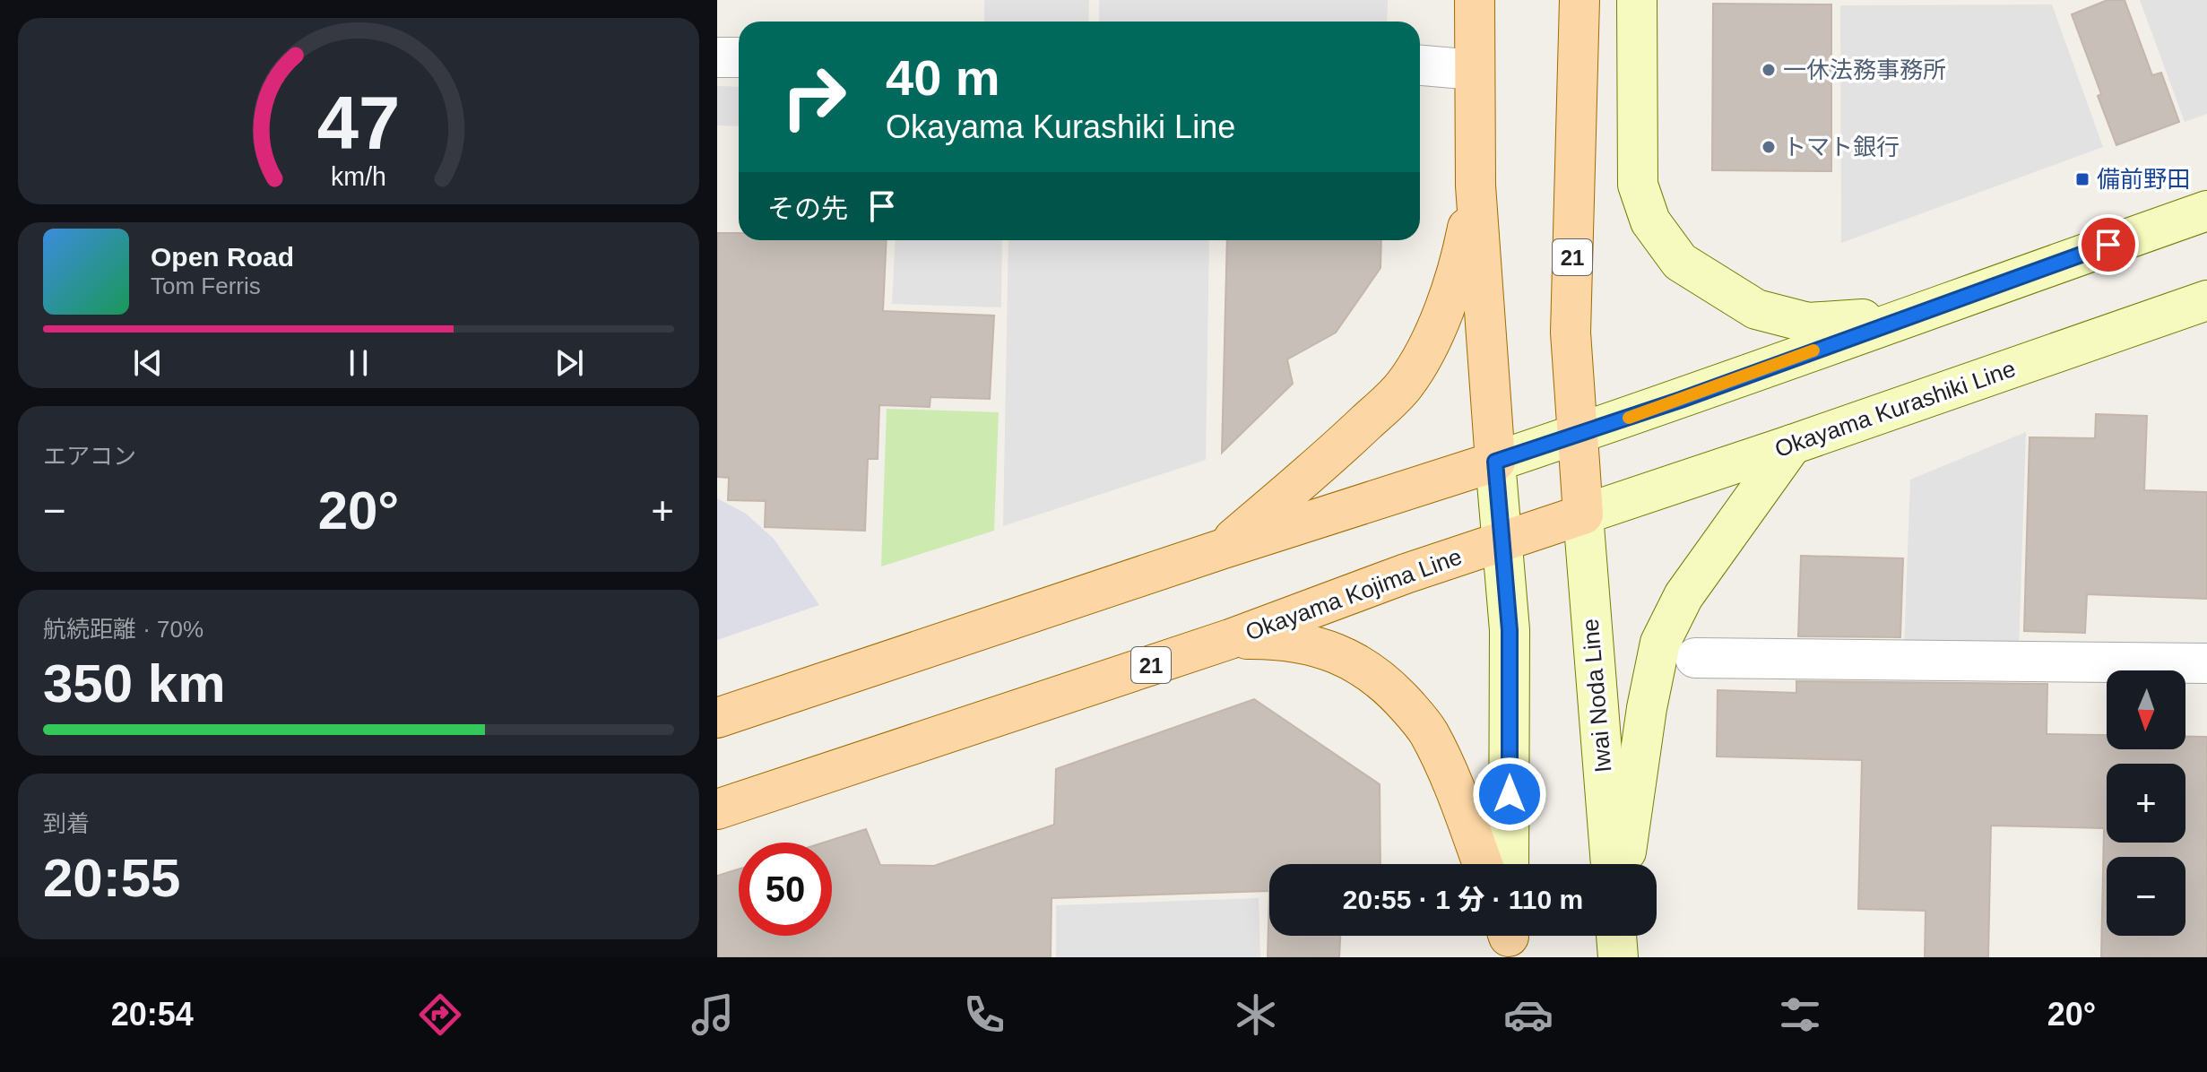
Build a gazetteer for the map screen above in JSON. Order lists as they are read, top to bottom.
{
  "streets": {
    "main road": [
      "21",
      "Okayama Kurashiki Line",
      "Okayama Kojima Line",
      "Iwai Noda Line"
    ]
  },
  "crossings": [
    ["21", "Okayama Kurashiki Line"],
    ["21", "Okayama Kojima Line"],
    ["21", "Iwai Noda Line"],
    ["Okayama Kurashiki Line", "Okayama Kojima Line"],
    ["Okayama Kurashiki Line", "Iwai Noda Line"],
    ["Okayama Kojima Line", "Iwai Noda Line"]
  ],
  "places": {
    "other": ["一休法務事務所", "トマト銀行"],
    "transit": ["備前野田"]
  },
  "north": "bottom",
  "page": {
    "turn": ["40 m", "Okayama Kurashiki Line"],
    "then": "その先",
    "song": ["Open Road", "Tom Ferris"],
    "tile": [
      "エアコン",
      ["航続距離 · 70%", "350 km"],
      ["到着", "20:55"]
    ],
    "heat": ["−", "20°", "+"],
    "map_buttons": ["+", "−"],
    "limit": "50",
    "trip": "20:55 · 1 分 · 110 m",
    "tabs": ["20:54", "20°"],
    "gauge": ["47", "km/h"]
  }
}
